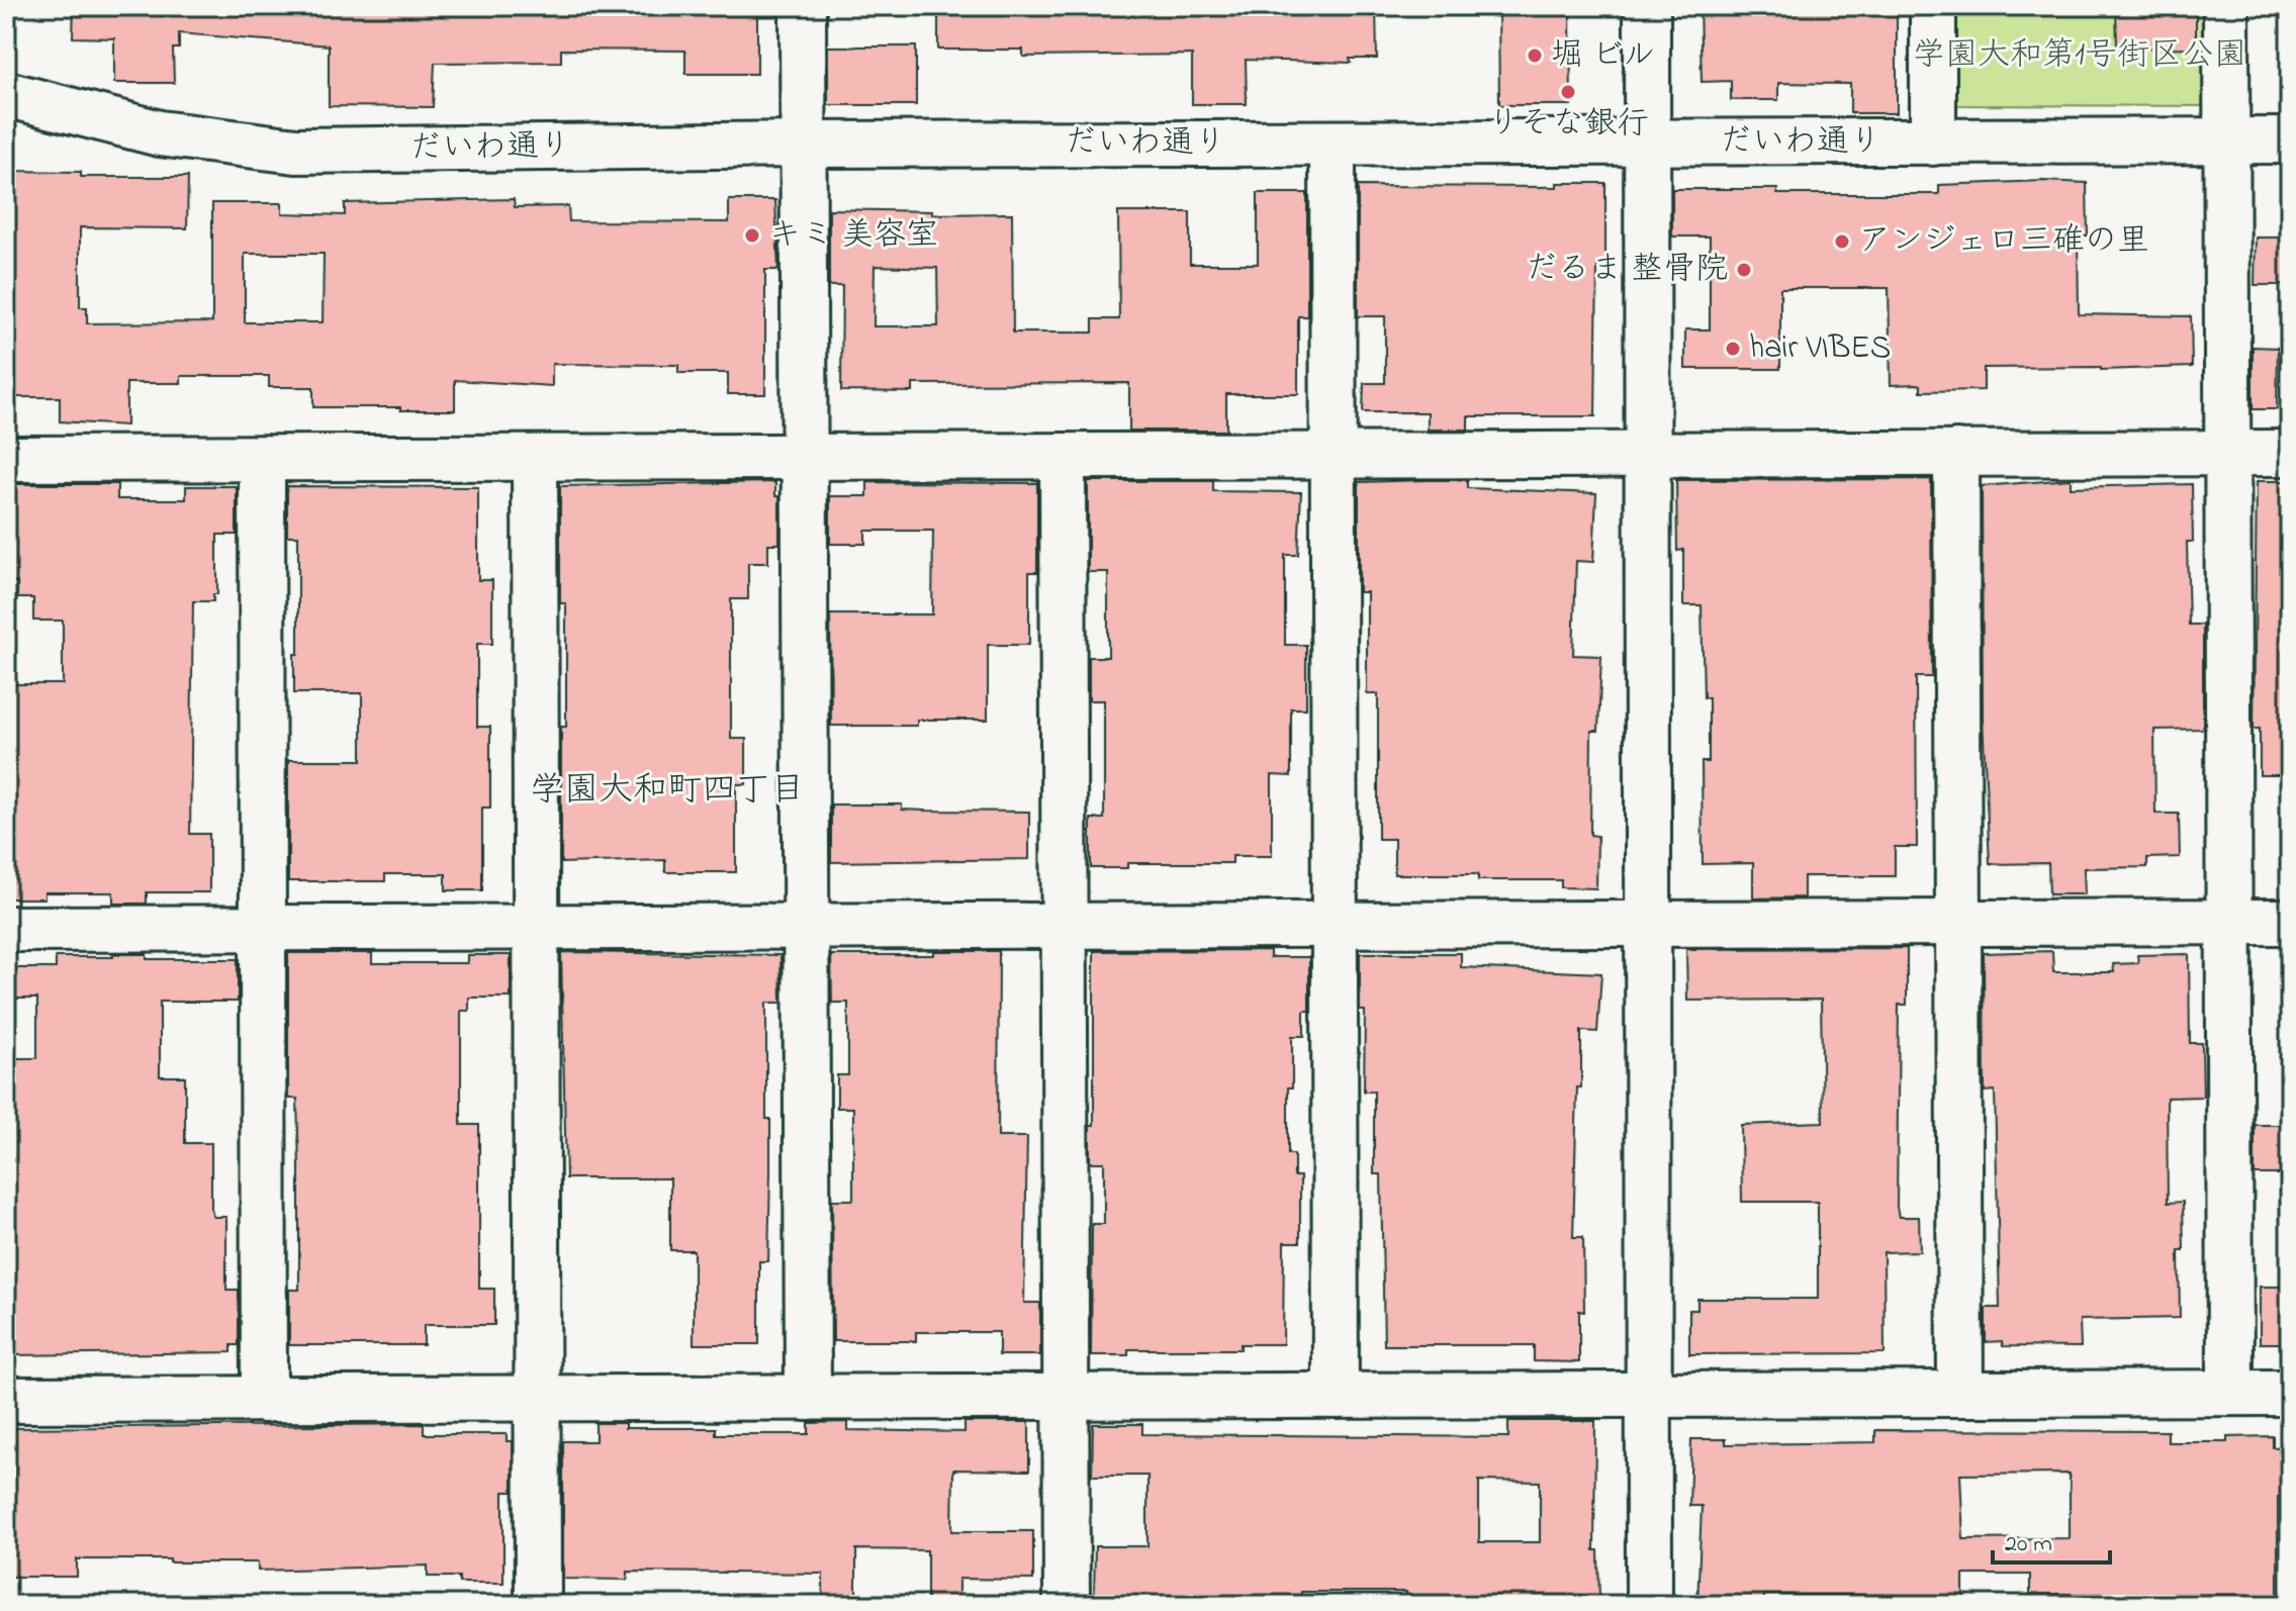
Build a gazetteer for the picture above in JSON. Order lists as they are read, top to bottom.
{
  "streets": {
    "street": ["だいわ通り"]
  },
  "districts": ["学園大和町四丁目"],
  "parks": ["学園大和第1号街区公園"],
  "places": [
    "堀 ビル",
    "りそな銀行",
    "キミ 美容室",
    "アンジェロ三碓の里",
    "だるま 整骨院",
    "hair VIBES"
  ],
  "scale_bar": "20 m"
}
